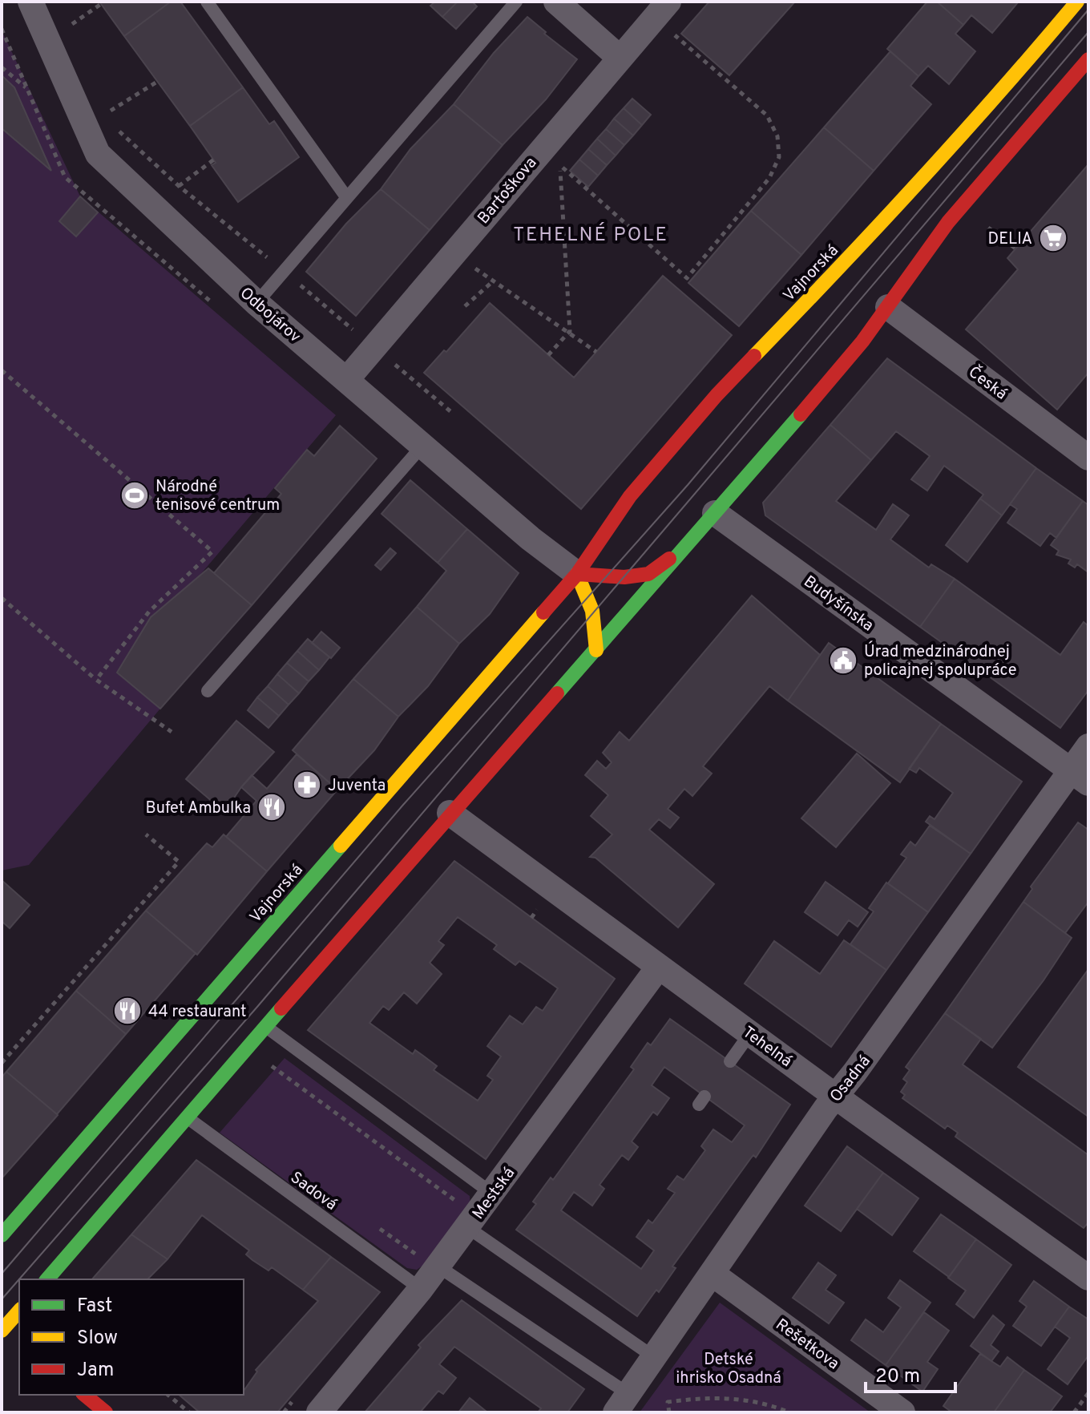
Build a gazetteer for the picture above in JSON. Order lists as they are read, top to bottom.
{
  "streets": {
    "main road": ["Vajnorská"],
    "street": [
      "Bartoškova",
      "Odbojárov",
      "Česká",
      "Budyšínska",
      "Tehelná",
      "Osadná",
      "Mestská",
      "Rešetkova"
    ],
    "lane": ["Sadová"]
  },
  "crossings": [
    ["Bartoškova", "Odbojárov"],
    ["Vajnorská", "Odbojárov"],
    ["Budyšínska", "Osadná"],
    ["Tehelná", "Osadná"],
    ["Tehelná", "Mestská"],
    ["Osadná", "Rešetkova"],
    ["Sadová", "Mestská"]
  ],
  "districts": ["TEHELNÉ POLE"],
  "parks": ["Detské ihrisko Osadná"],
  "places": {
    "supermarket": ["DELIA"],
    "sports": ["Národné tenisové centrum"],
    "public building": ["Úrad medzinárodnej policajnej spolupráce"],
    "pharmacy": ["Juventa"],
    "restaurant": ["Bufet Ambulka", "44 restaurant"]
  },
  "legend": ["Fast", "Slow", "Jam"],
  "scale_bar": "20 m"
}
